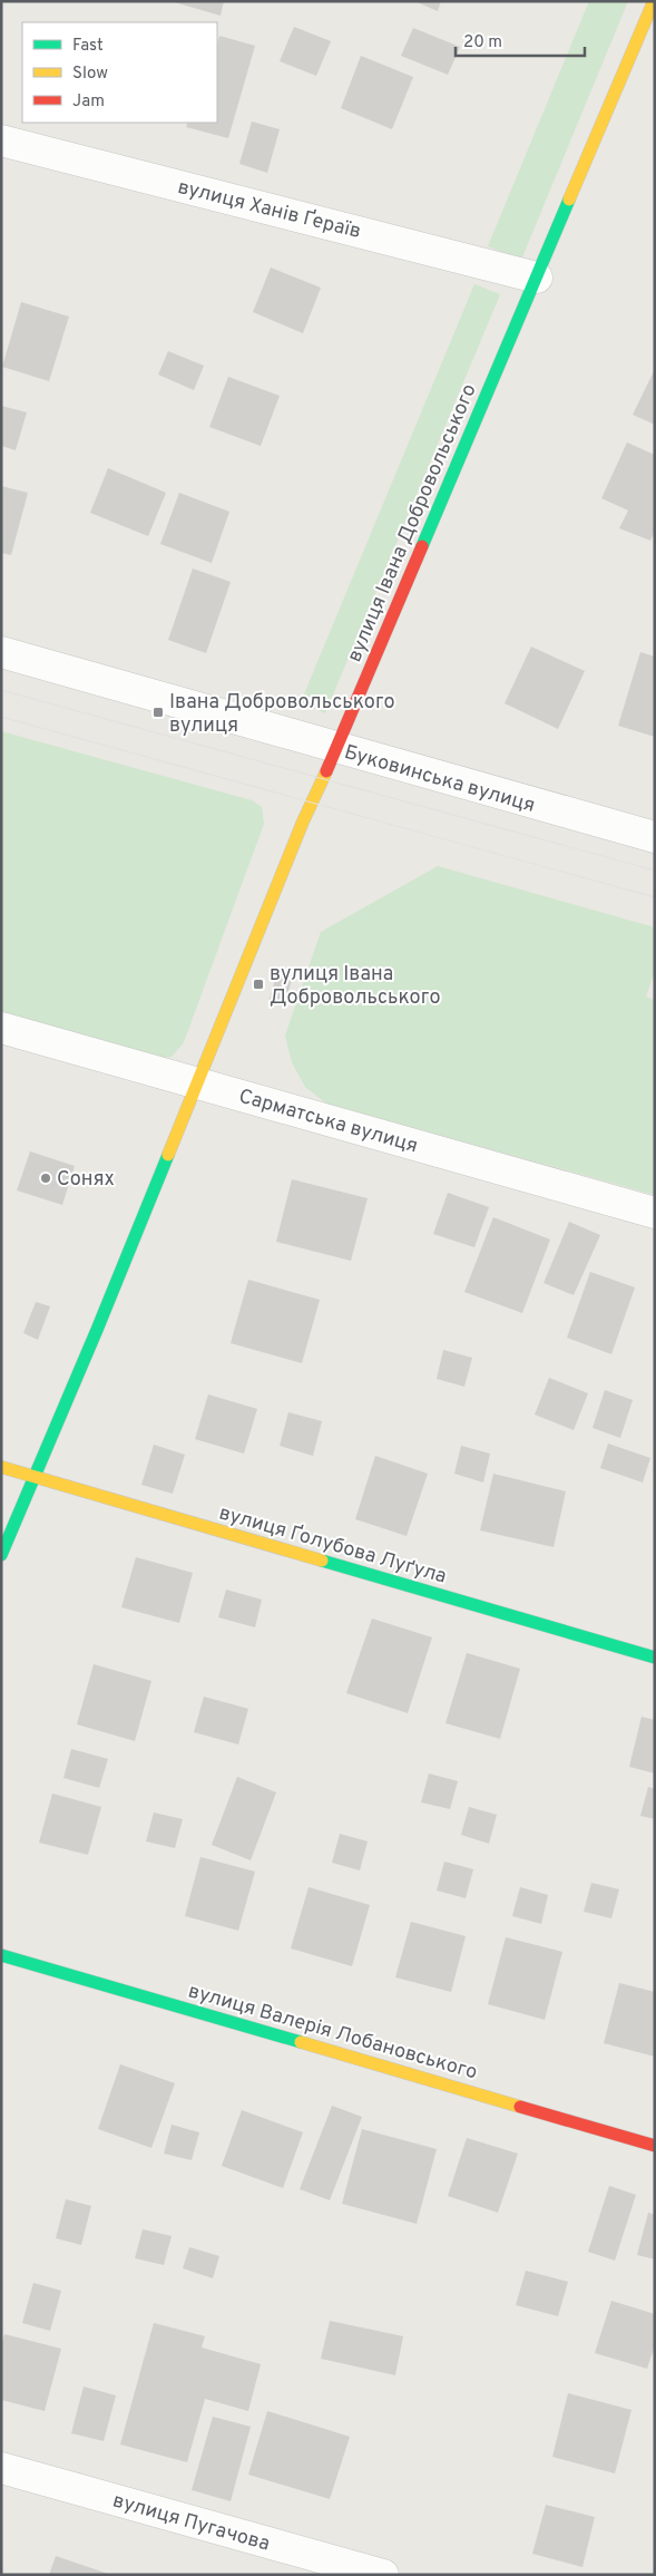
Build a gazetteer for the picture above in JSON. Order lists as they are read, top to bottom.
{
  "streets": {
    "street": [
      "вулиця Ханів Ґераїв",
      "вулиця Івана Добровольського",
      "Буковинська вулиця",
      "Сарматська вулиця",
      "вулиця Ґолубова Луґула",
      "вулиця Валерія Лобановського",
      "вулиця Пугачова"
    ]
  },
  "crossings": [
    ["вулиця Ханів Ґераїв", "вулиця Івана Добровольського"],
    ["вулиця Івана Добровольського", "Буковинська вулиця"],
    ["вулиця Івана Добровольського", "Сарматська вулиця"],
    ["вулиця Івана Добровольського", "вулиця Ґолубова Луґула"]
  ],
  "places": {
    "transit": ["Івана Добровольського вулиця", "вулиця Івана Добровольського"],
    "other": ["Сонях"]
  },
  "legend": ["Fast", "Slow", "Jam"],
  "scale_bar": "20 m"
}
